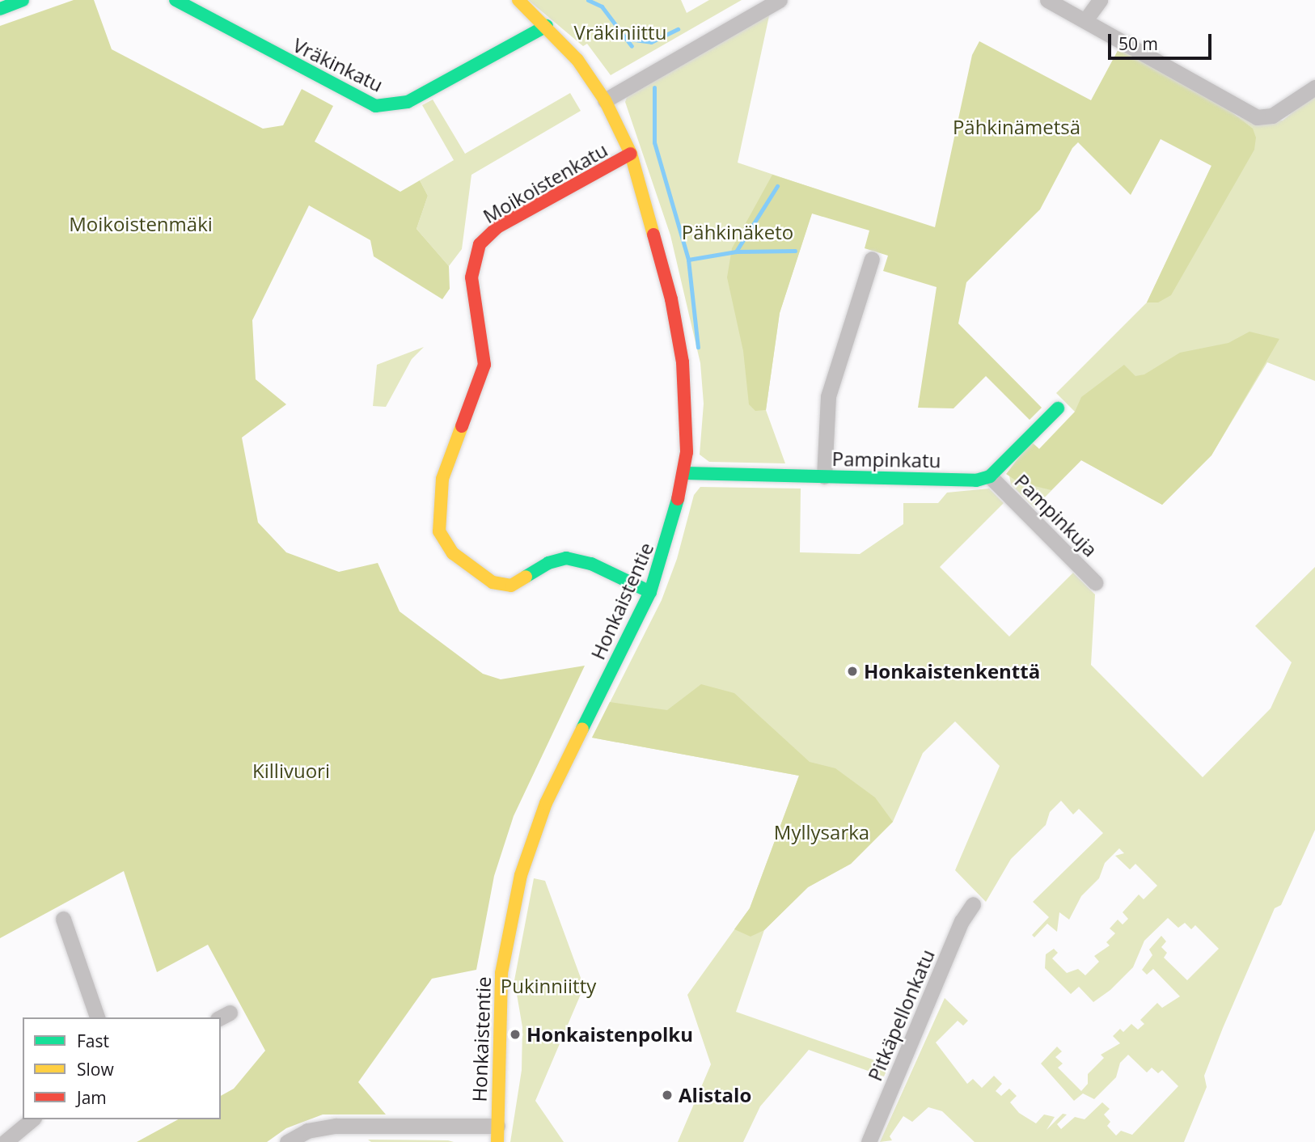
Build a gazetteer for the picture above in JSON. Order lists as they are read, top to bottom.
{
  "streets": {
    "street": [
      "Vräkinkatu",
      "Moikoistenkatu",
      "Pampinkatu",
      "Pampinkuja",
      "Honkaistentie",
      "Pitkäpellonkatu"
    ]
  },
  "crossings": [
    ["Vräkinkatu", "Honkaistentie"],
    ["Moikoistenkatu", "Honkaistentie"],
    ["Pampinkatu", "Pampinkuja"],
    ["Pampinkatu", "Honkaistentie"]
  ],
  "parks": [
    "Vräkiniittu",
    "Pähkinämetsä",
    "Moikoistenmäki",
    "Pähkinäketo",
    "Killivuori",
    "Myllysarka",
    "Pukinniitty"
  ],
  "places": ["Honkaistenkenttä", "Honkaistenpolku", "Alistalo"],
  "legend": ["Fast", "Slow", "Jam"],
  "scale_bar": "50 m"
}
